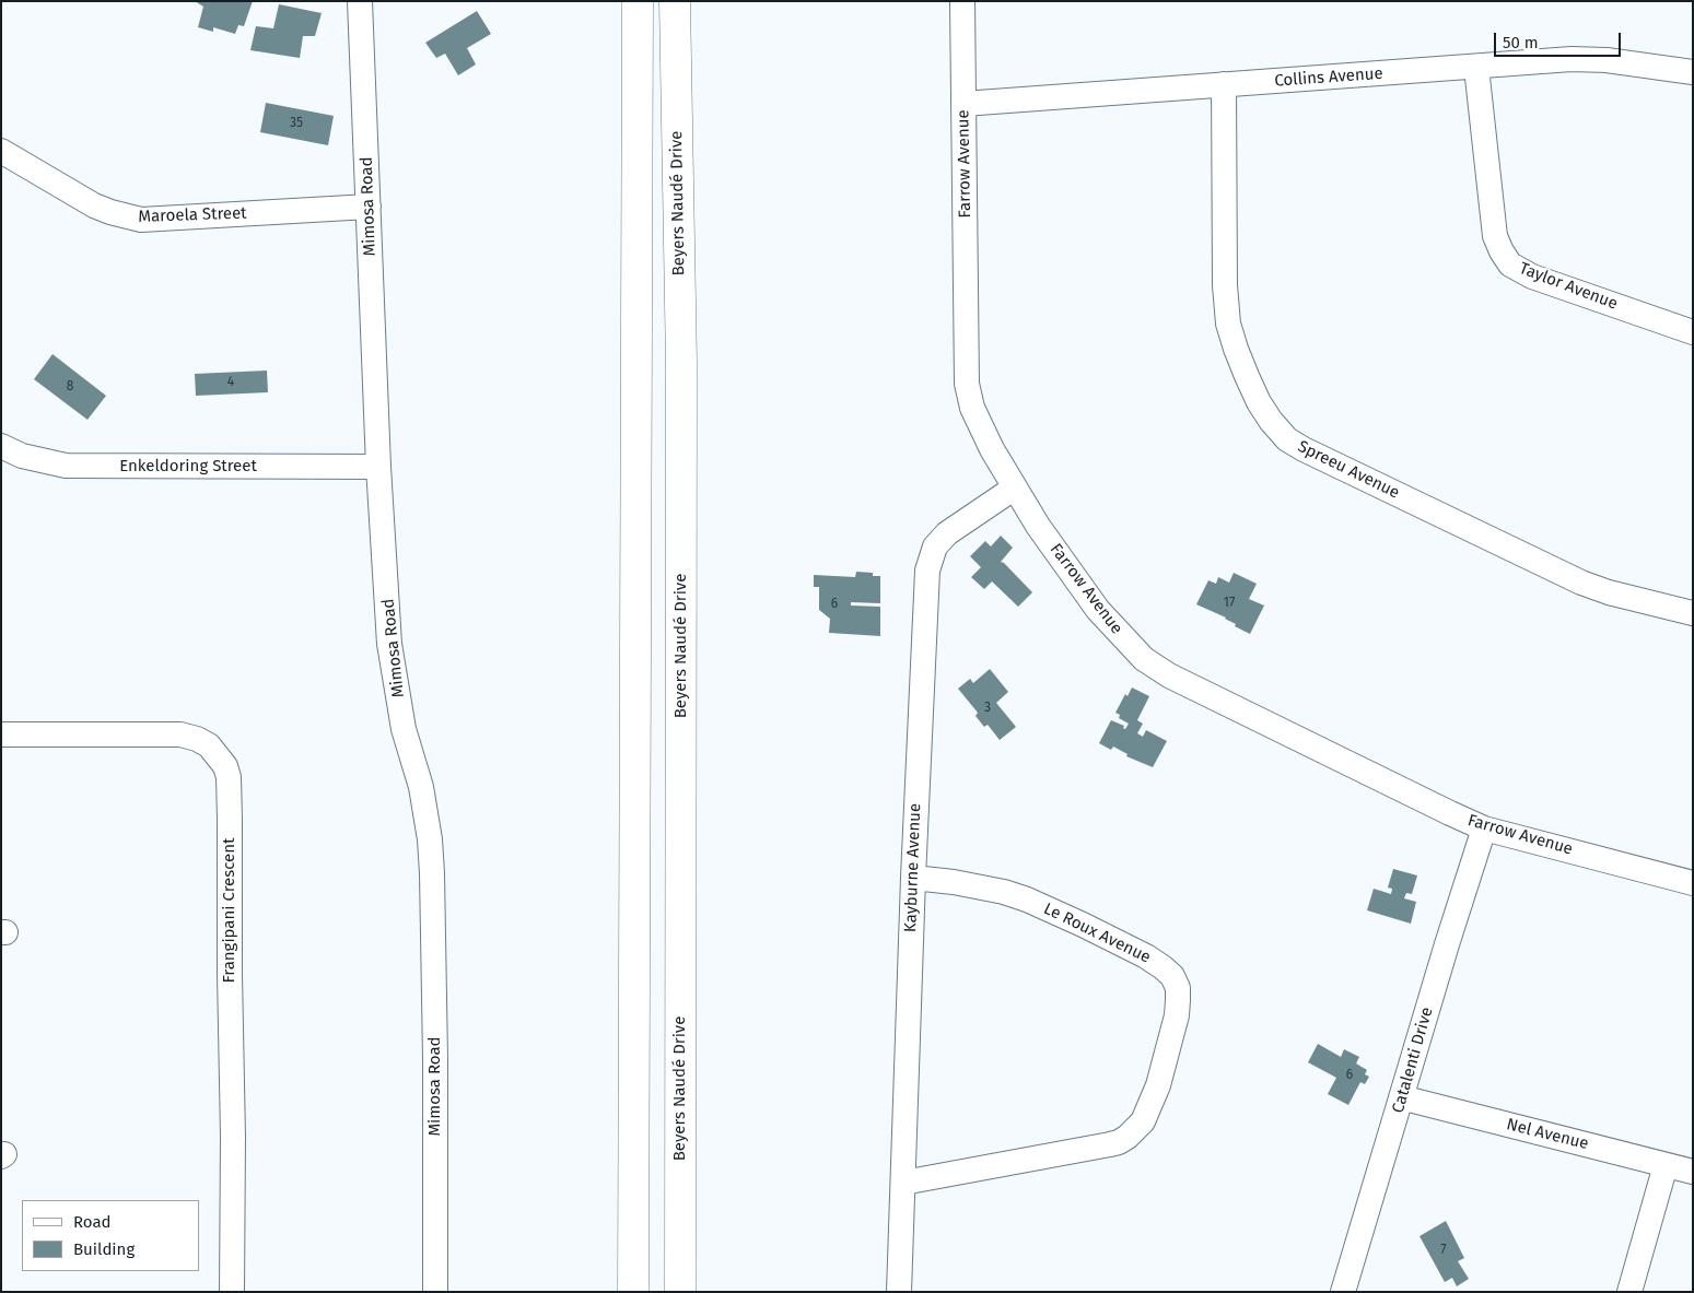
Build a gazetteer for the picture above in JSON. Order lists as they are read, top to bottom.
{
  "streets": {
    "main road": ["Beyers Naudé Drive"],
    "street": [
      "Collins Avenue",
      "Farrow Avenue",
      "Mimosa Road",
      "Maroela Street",
      "Taylor Avenue",
      "Enkeldoring Street",
      "Spreeu Avenue",
      "Kayburne Avenue",
      "Frangipani Crescent",
      "Le Roux Avenue",
      "Catalenti Drive",
      "Nel Avenue"
    ]
  },
  "crossings": [
    ["Collins Avenue", "Farrow Avenue"],
    ["Collins Avenue", "Taylor Avenue"],
    ["Collins Avenue", "Spreeu Avenue"],
    ["Farrow Avenue", "Kayburne Avenue"],
    ["Farrow Avenue", "Catalenti Drive"],
    ["Mimosa Road", "Maroela Street"],
    ["Mimosa Road", "Enkeldoring Street"],
    ["Kayburne Avenue", "Le Roux Avenue"],
    ["Catalenti Drive", "Nel Avenue"]
  ],
  "house_numbers": [
    "35",
    "4",
    "8",
    "17",
    "6",
    "3",
    "6",
    "7"
  ],
  "legend": ["Road", "Building"],
  "scale_bar": "50 m"
}
